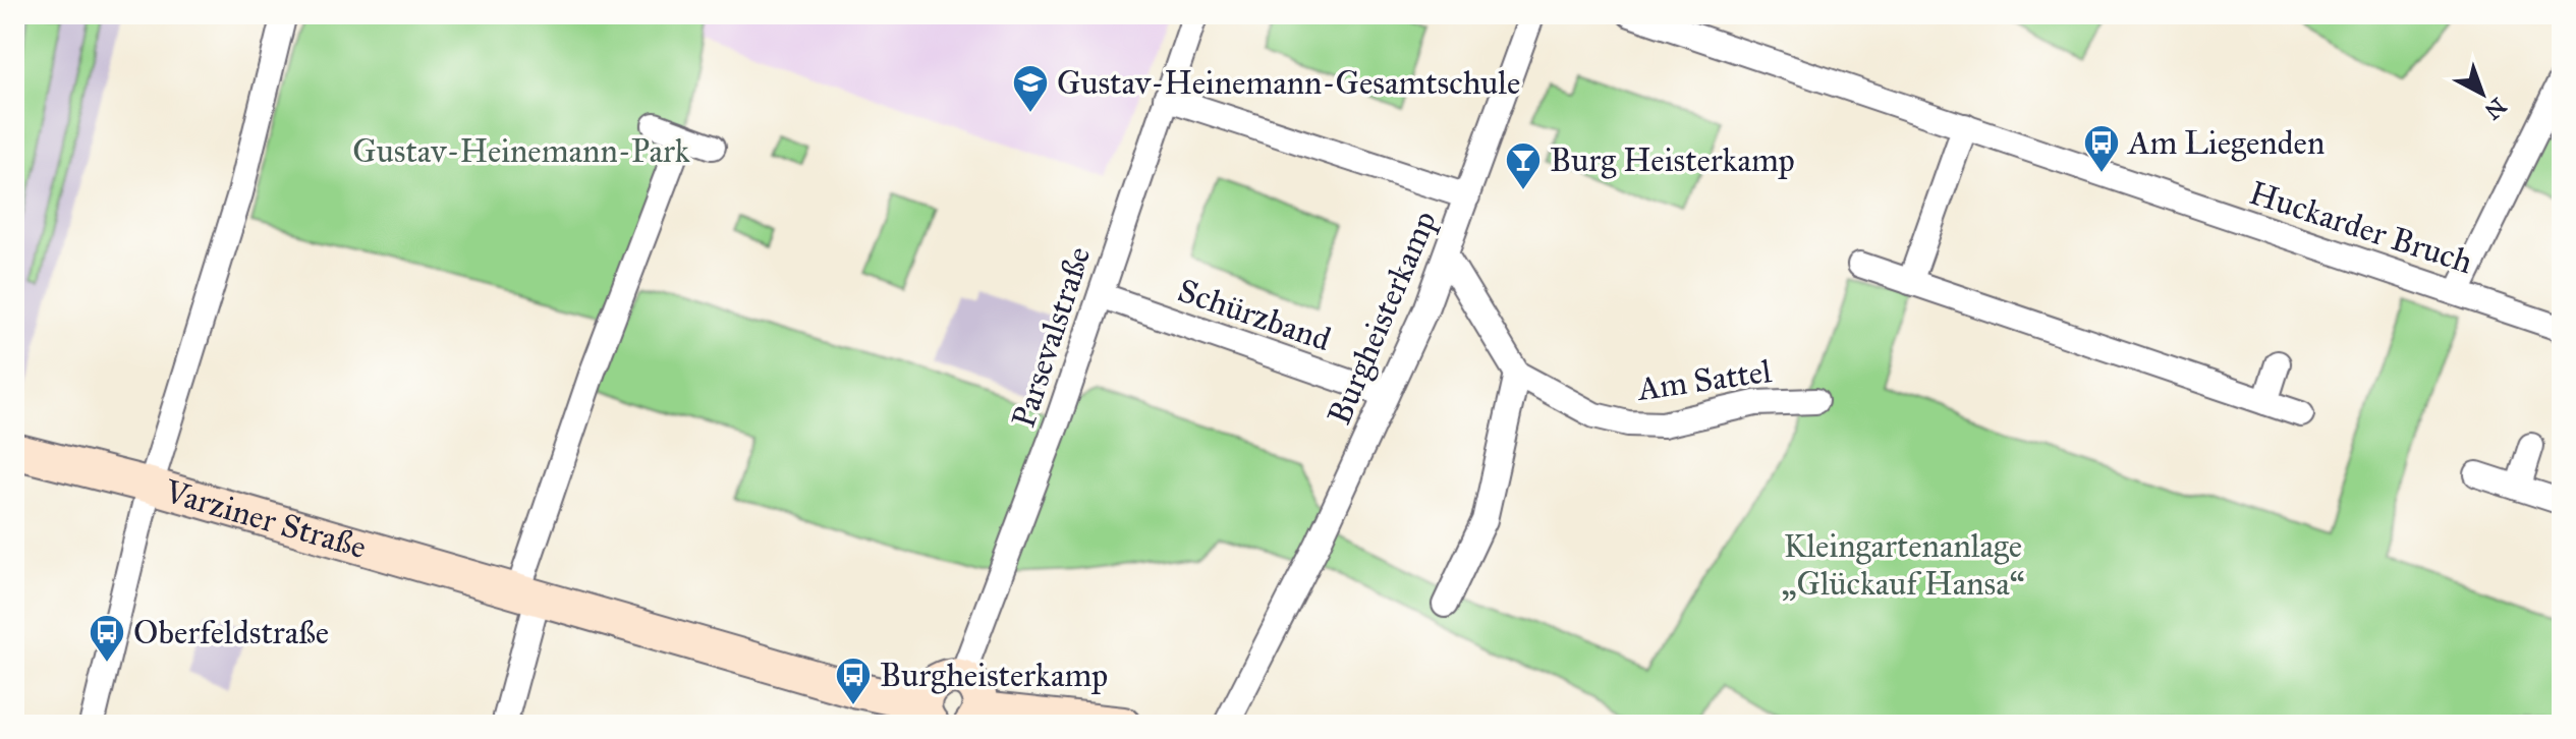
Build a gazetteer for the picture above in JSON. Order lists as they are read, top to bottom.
{
  "streets": {
    "street": [
      "Huckarder Bruch",
      "Schürzband",
      "Burgheisterkamp",
      "Parsevalstraße",
      "Am Sattel",
      "Varziner Straße"
    ]
  },
  "crossings": [
    ["Schürzband", "Burgheisterkamp"],
    ["Schürzband", "Parsevalstraße"]
  ],
  "parks": ["Gustav-Heinemann-Park", "Kleingartenanlage „Glückauf Hansa“"],
  "places": {
    "school or university": ["Gustav-Heinemann-Gesamtschule"],
    "bus stop": ["Am Liegenden", "Oberfeldstraße", "Burgheisterkamp"],
    "bar": ["Burg Heisterkamp"]
  },
  "north": "bottom right"
}
